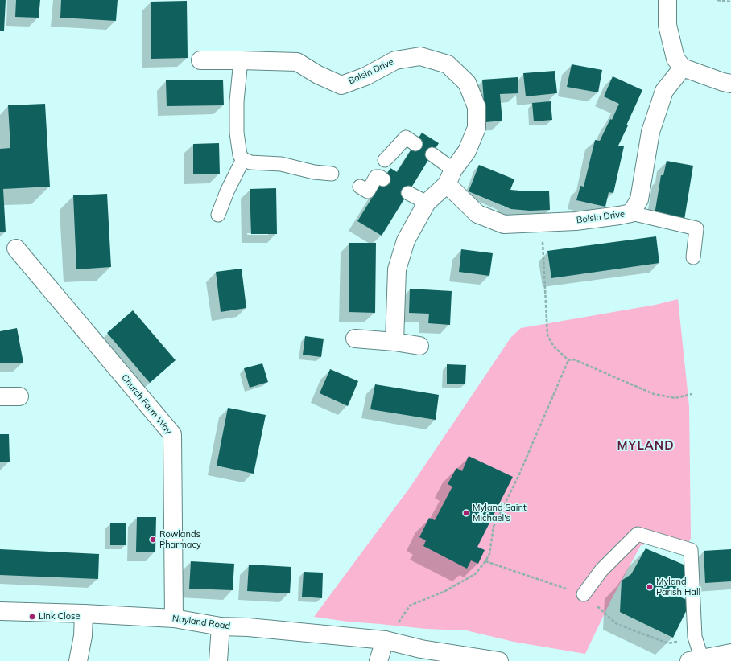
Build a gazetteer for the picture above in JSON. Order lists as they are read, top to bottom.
{
  "streets": {
    "street": ["Bolsin Drive", "Church Farm Way", "Nayland Road"]
  },
  "crossings": [
    ["Church Farm Way", "Nayland Road"]
  ],
  "districts": ["MYLAND"],
  "places": [
    "Myland Saint Michael's",
    "Rowlands Pharmacy",
    "Myland Parish Hall",
    "Link Close"
  ]
}
